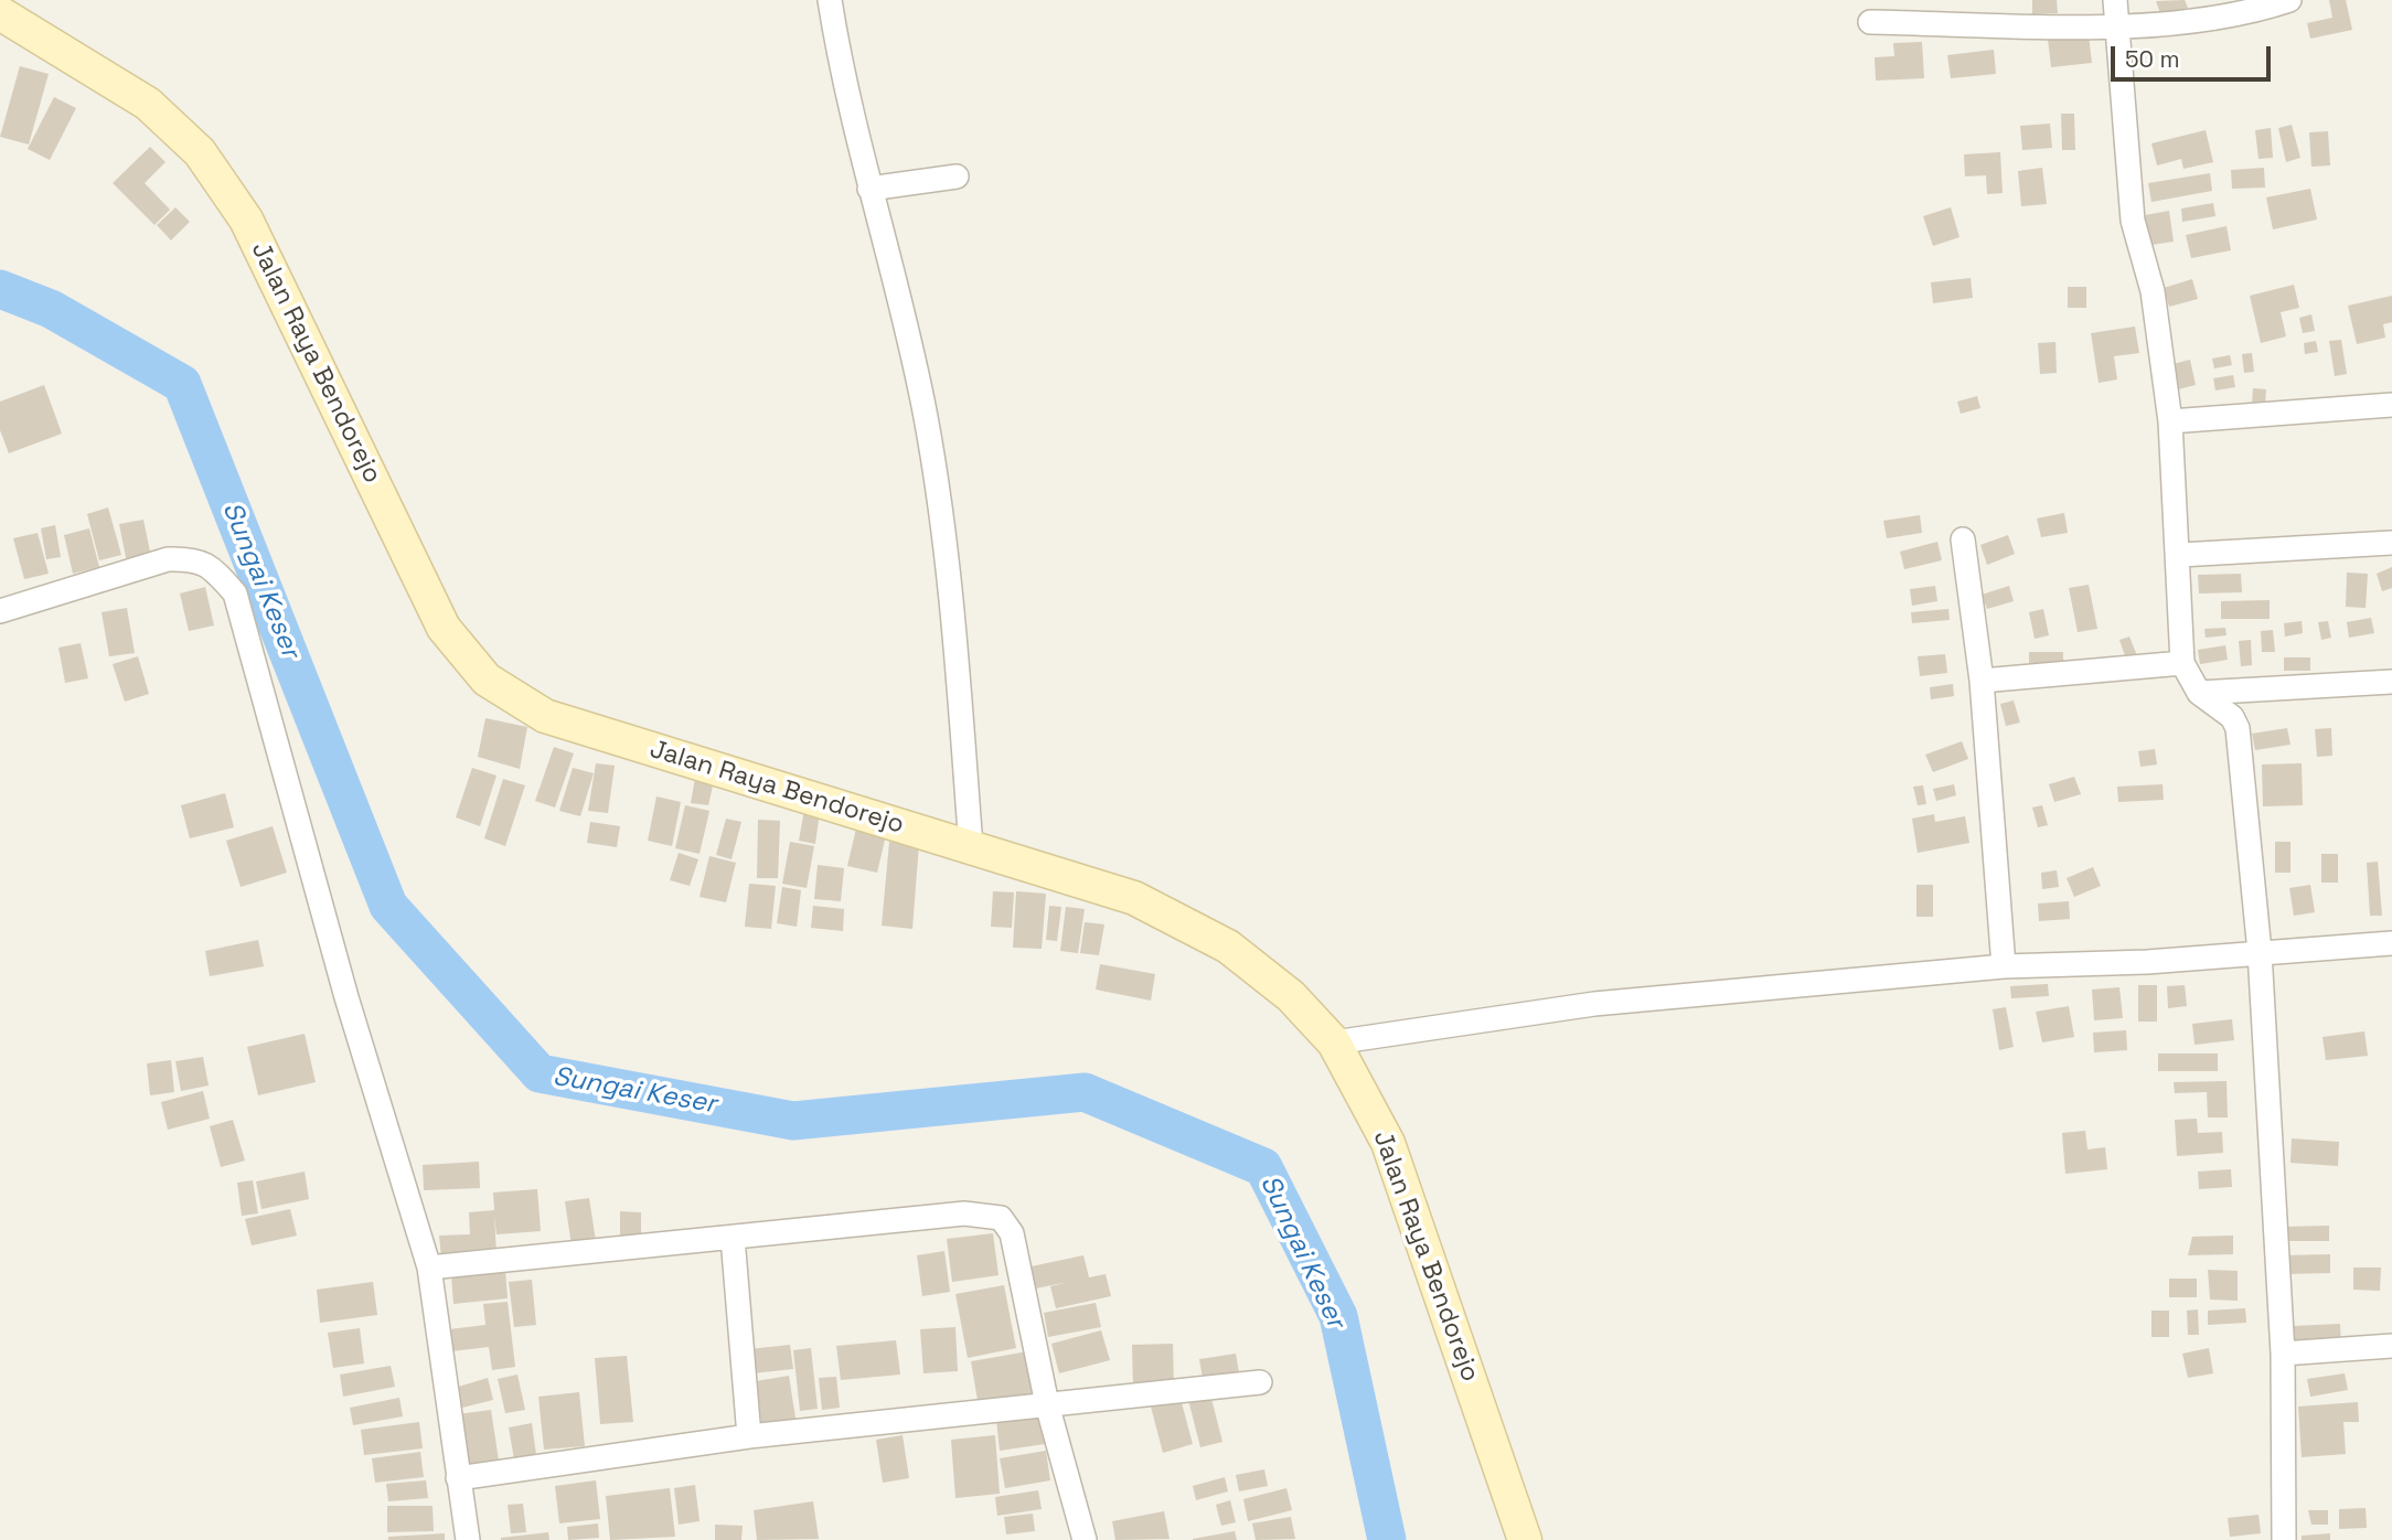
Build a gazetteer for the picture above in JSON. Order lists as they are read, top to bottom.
{
  "streets": {
    "main road": ["Jalan Raya Bendorejo"]
  },
  "water": ["Sungai Keser"],
  "scale_bar": "50 m"
}
